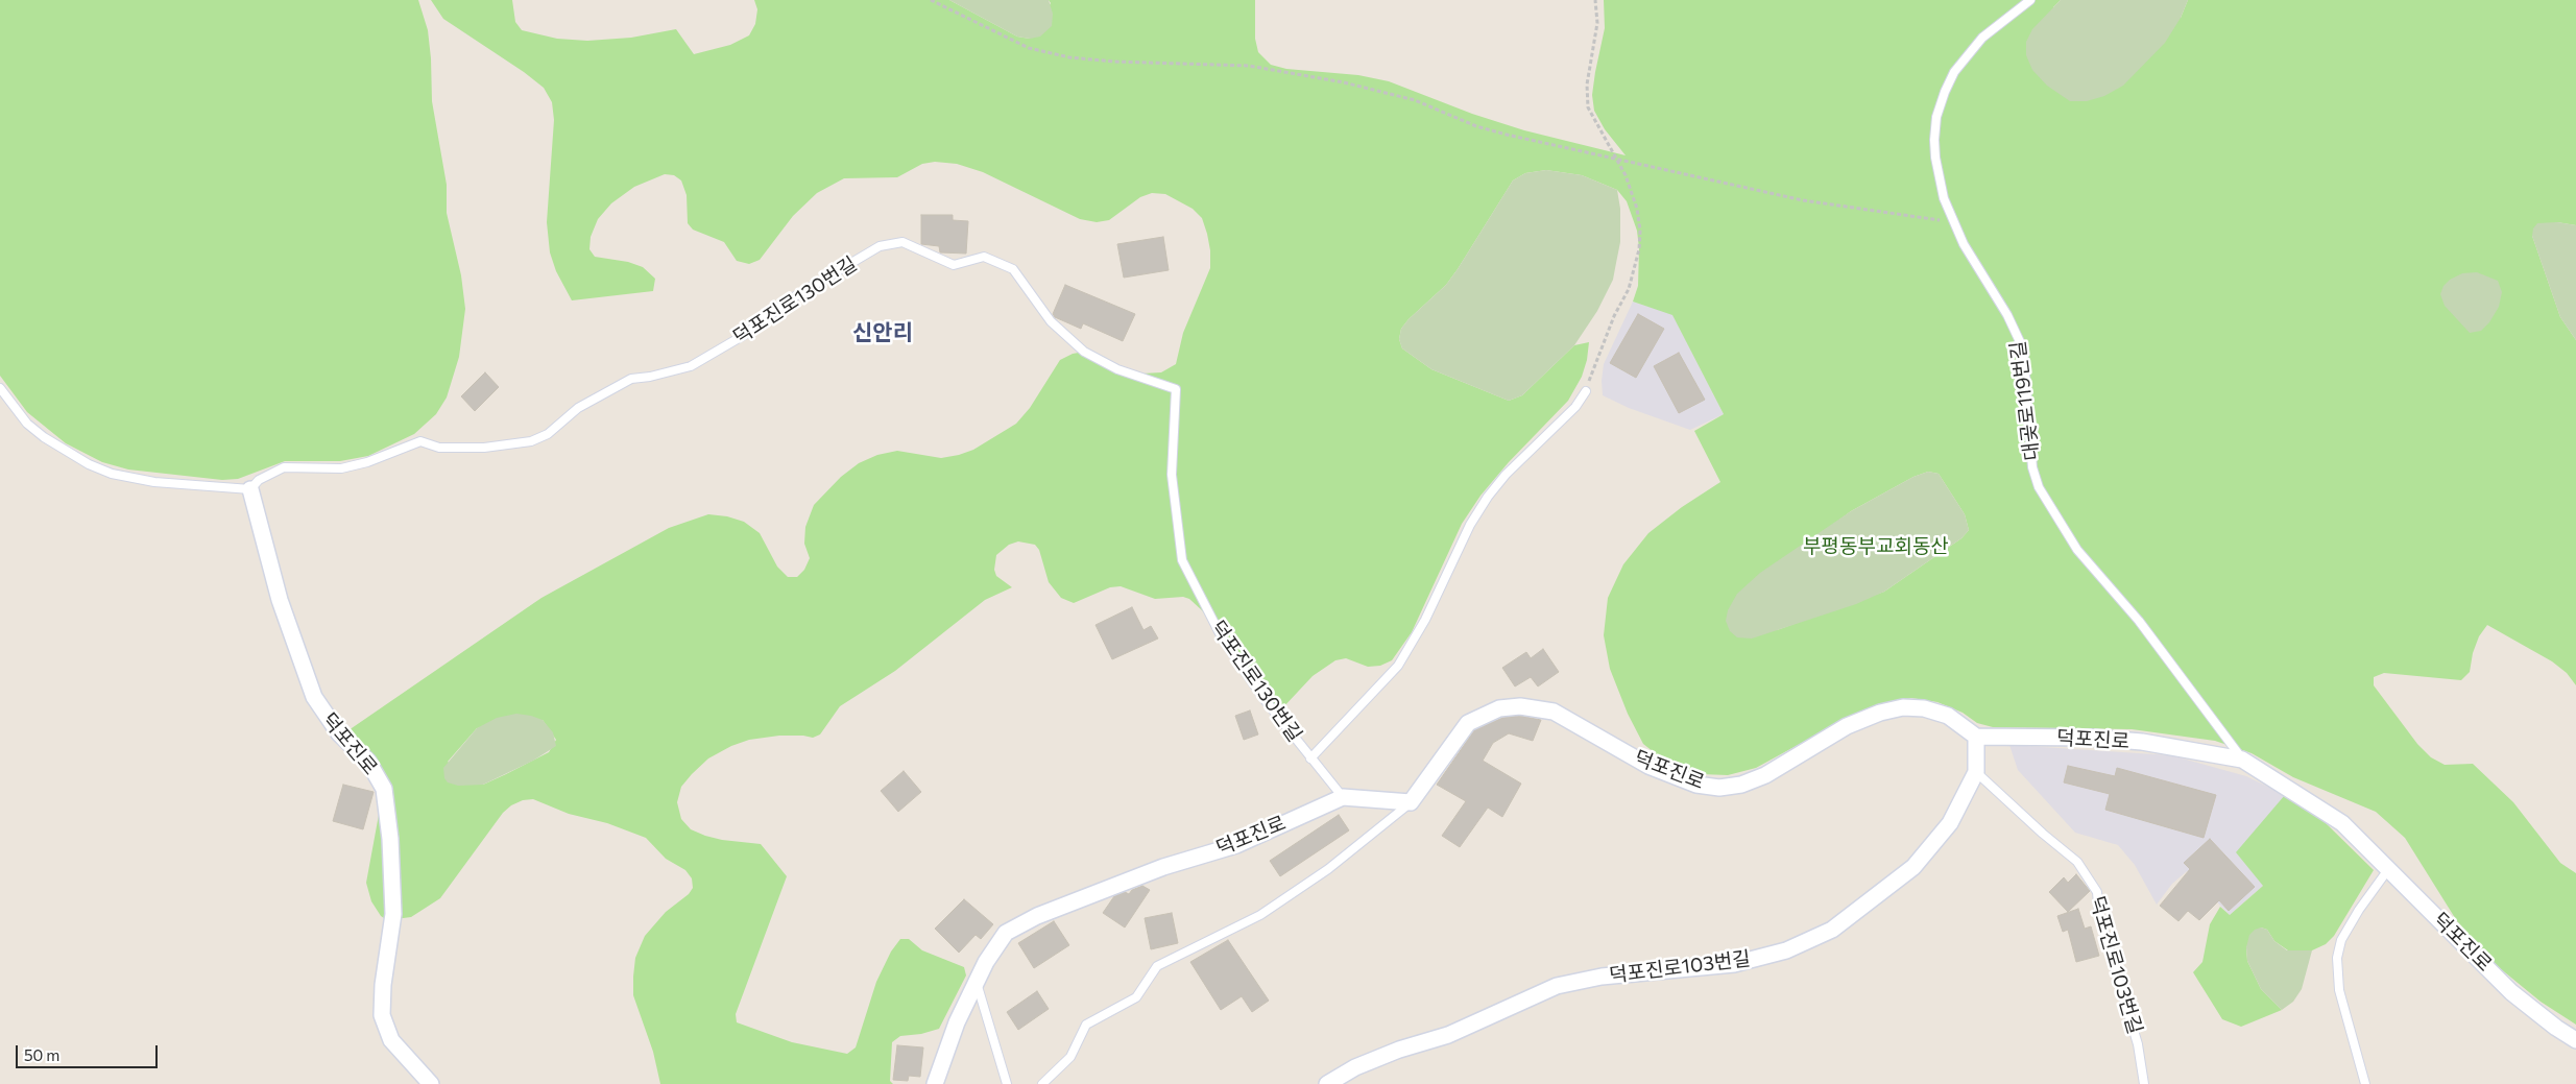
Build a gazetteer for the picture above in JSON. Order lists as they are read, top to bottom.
{
  "streets": {
    "street": ["덕포진로", "덕포진로103번길"],
    "lane": ["덕포진로130번길", "대곶로119번길"]
  },
  "crossings": [
    ["덕포진로130번길", "덕포진로"],
    ["대곶로119번길", "덕포진로"],
    ["덕포진로", "덕포진로103번길"]
  ],
  "districts": ["신안리"],
  "parks": ["부평동부교회동산"],
  "scale_bar": "50 m"
}
